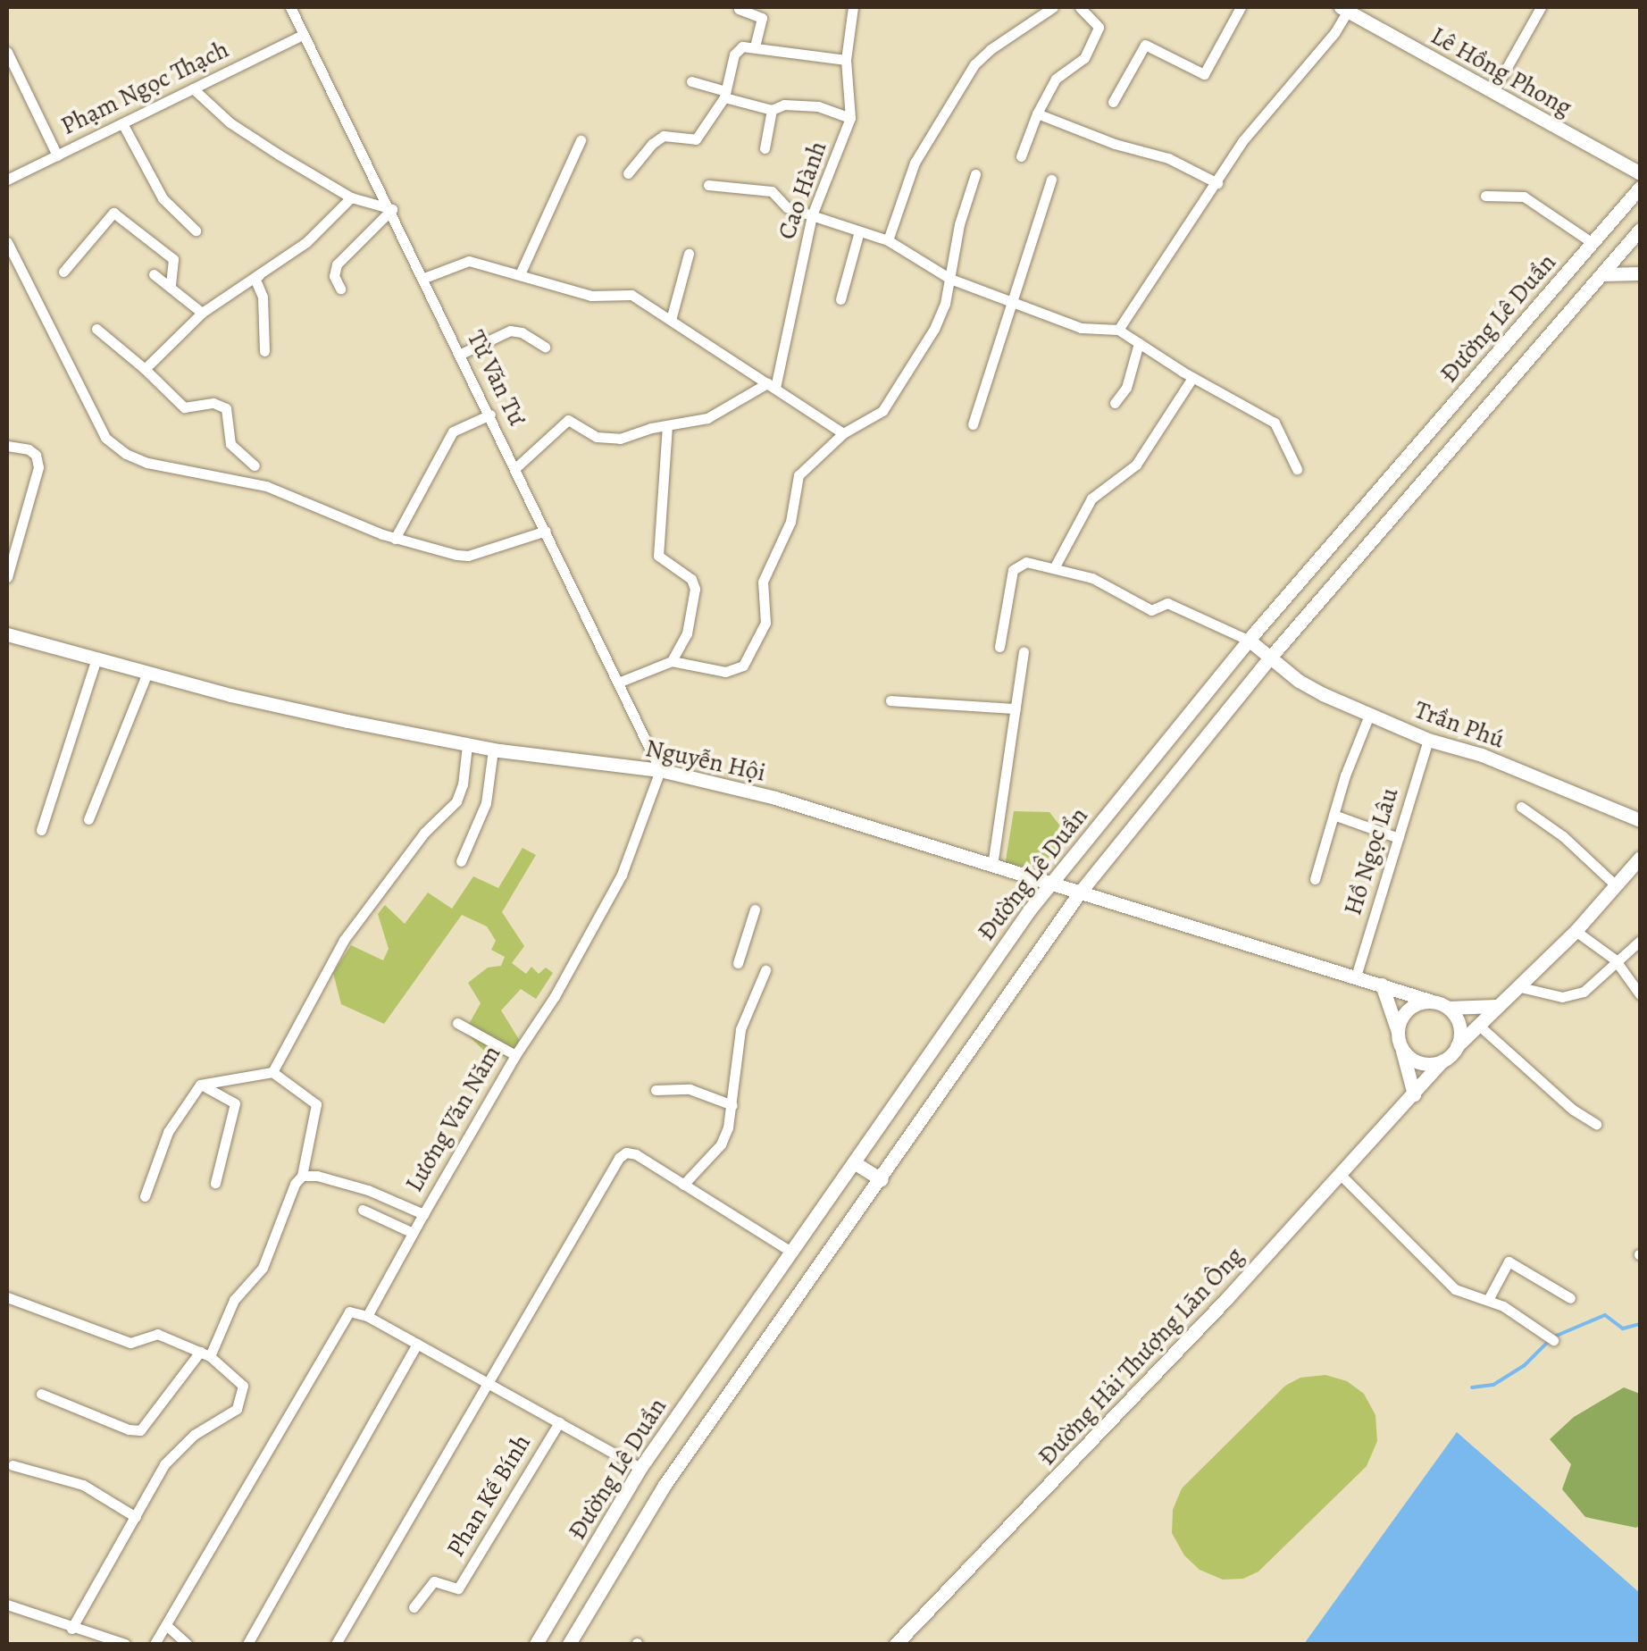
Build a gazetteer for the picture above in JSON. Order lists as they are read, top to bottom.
{
  "streets": {
    "main road": [
      "Lê Hồng Phong",
      "Đường Lê Duẩn",
      "Trần Phú",
      "Nguyễn Hội",
      "Đường Hải Thượng Lãn Ông"
    ],
    "street": [
      "Phạm Ngọc Thạch",
      "Cao Hành",
      "Từ Văn Tư",
      "Hồ Ngọc Lâu",
      "Lương Văn Năm",
      "Phan Kế Bính"
    ]
  },
  "crossings": [
    ["Phạm Ngọc Thạch", "Từ Văn Tư"],
    ["Đường Lê Duẩn", "Trần Phú"],
    ["Đường Lê Duẩn", "Nguyễn Hội"],
    ["Từ Văn Tư", "Nguyễn Hội"],
    ["Từ Văn Tư", "Lương Văn Năm"],
    ["Trần Phú", "Hồ Ngọc Lâu"],
    ["Nguyễn Hội", "Hồ Ngọc Lâu"],
    ["Nguyễn Hội", "Lương Văn Năm"],
    ["Nguyễn Hội", "Đường Hải Thượng Lãn Ông"]
  ]
}
